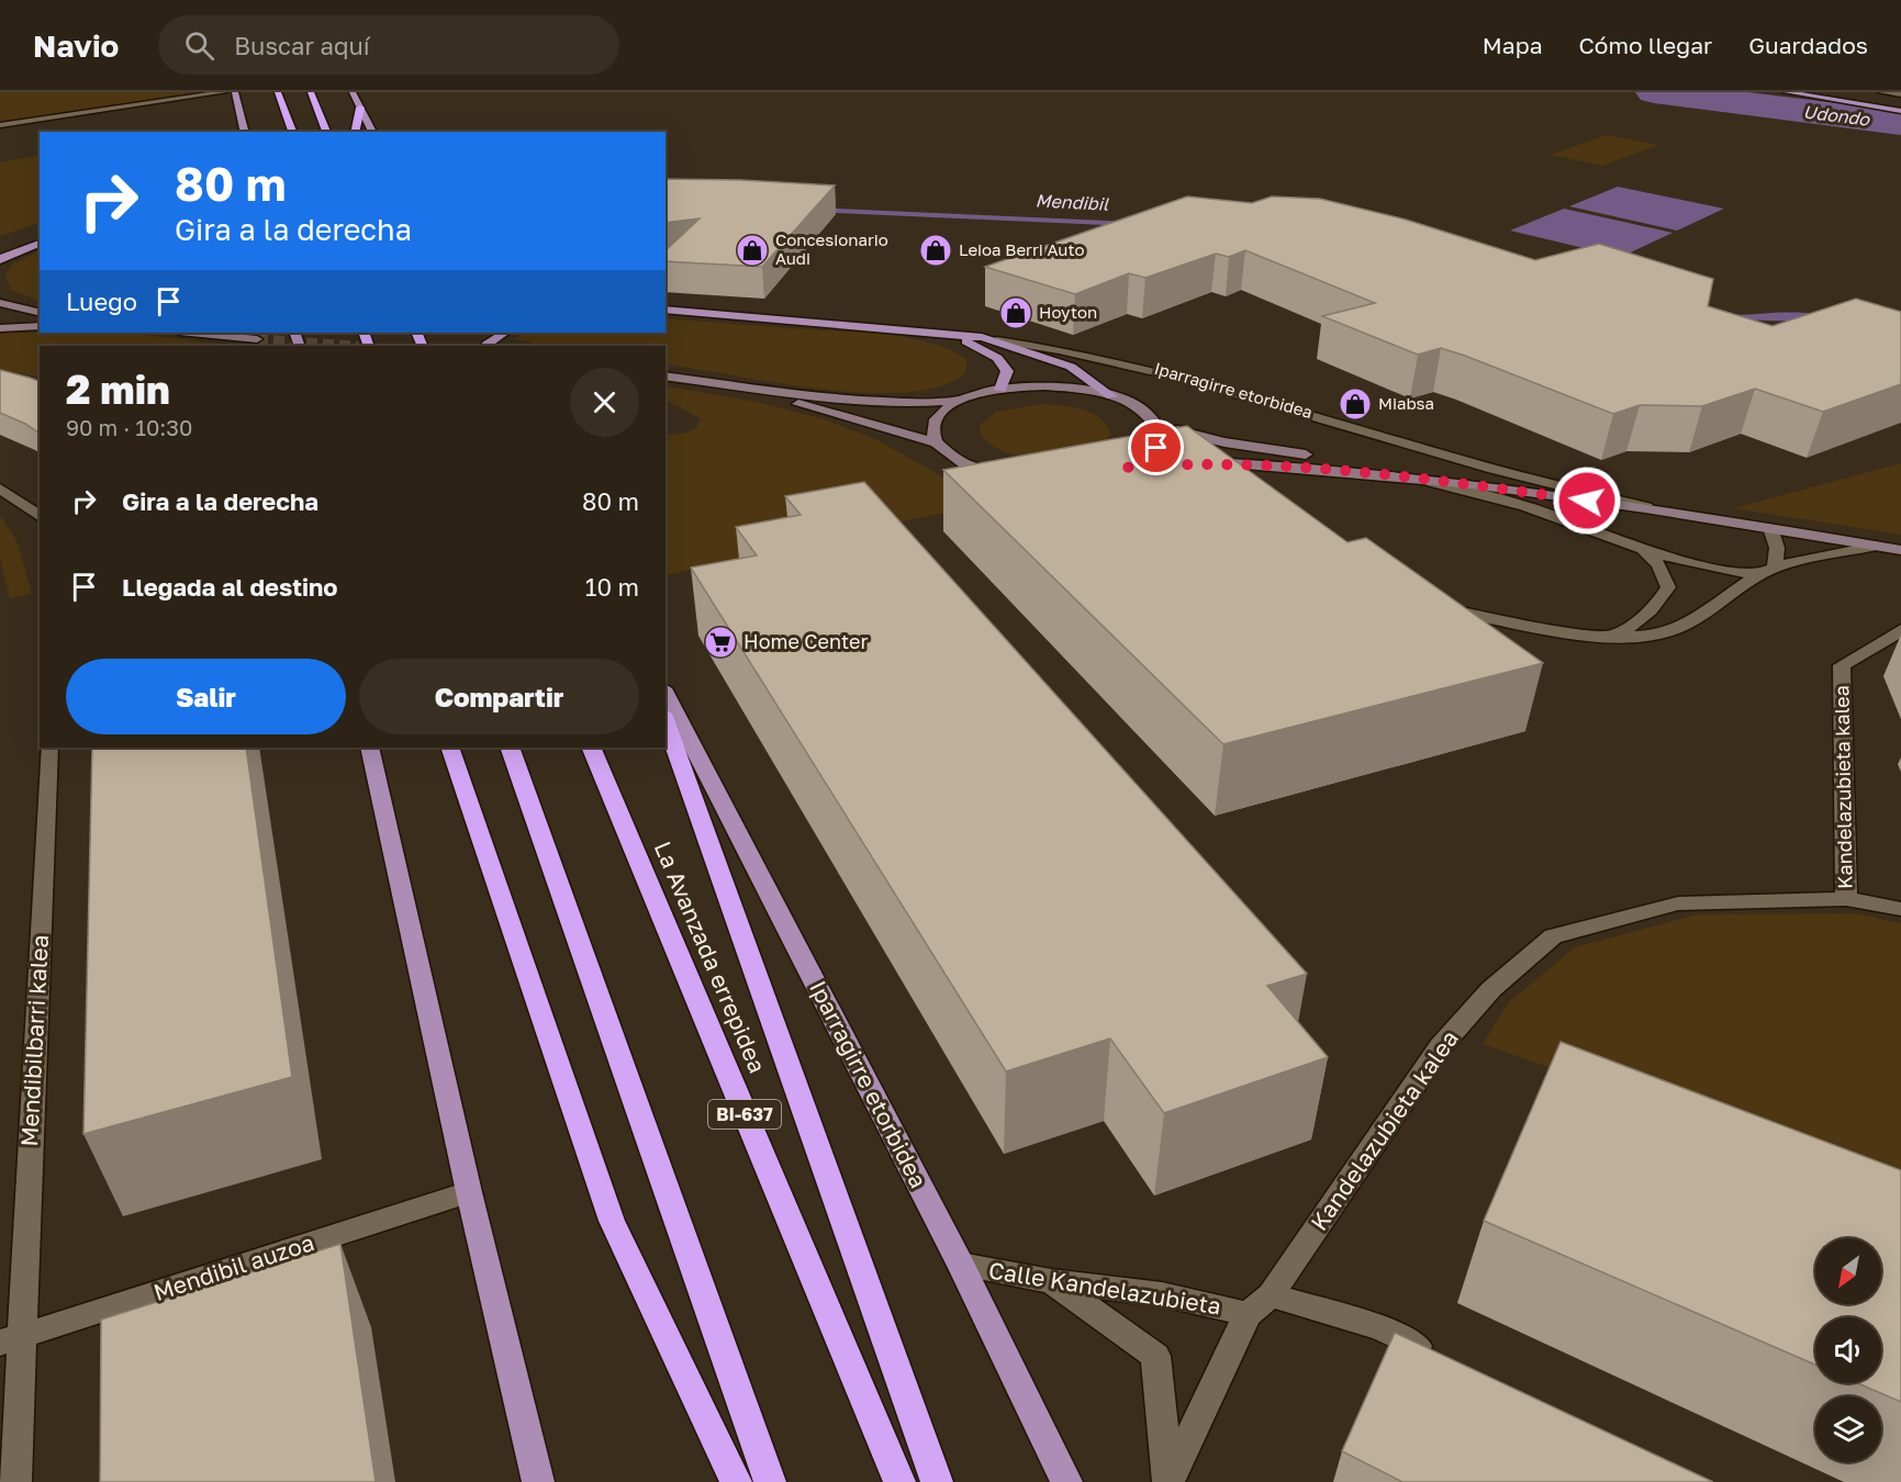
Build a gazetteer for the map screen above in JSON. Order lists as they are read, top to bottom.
{
  "streets": {
    "highway": ["La Avanzada errepidea", "BI-637"],
    "main road": ["Iparragirre etorbidea"],
    "street": [
      "Kandelazubieta kalea",
      "Mendibilbarri kalea",
      "Mendibil auzoa",
      "Calle Kandelazubieta"
    ]
  },
  "crossings": [
    ["Iparragirre etorbidea", "Calle Kandelazubieta"],
    ["Kandelazubieta kalea", "Calle Kandelazubieta"],
    ["Mendibilbarri kalea", "Mendibil auzoa"]
  ],
  "water": ["Udondo", "Mendibil"],
  "places": {
    "shop": [
      "Concesionario Audi",
      "Leioa Berri Auto",
      "Hoyton",
      "Miabsa"
    ],
    "supermarket": ["Home Center"]
  },
  "north": "bottom left",
  "page": {
    "header": "Navio",
    "search": "Buscar aquí",
    "nav": ["Mapa", "Cómo llegar", "Guardados"],
    "turn": ["80 m", "Gira a la derecha"],
    "then": "Luego",
    "heading": ["2 min", "90 m · 10:30"],
    "list": [
      {
        "name": "Gira a la derecha",
        "value": "80 m"
      },
      {
        "name": "Llegada al destino",
        "value": "10 m"
      }
    ],
    "buttons": ["Salir", "Compartir"]
  }
}
